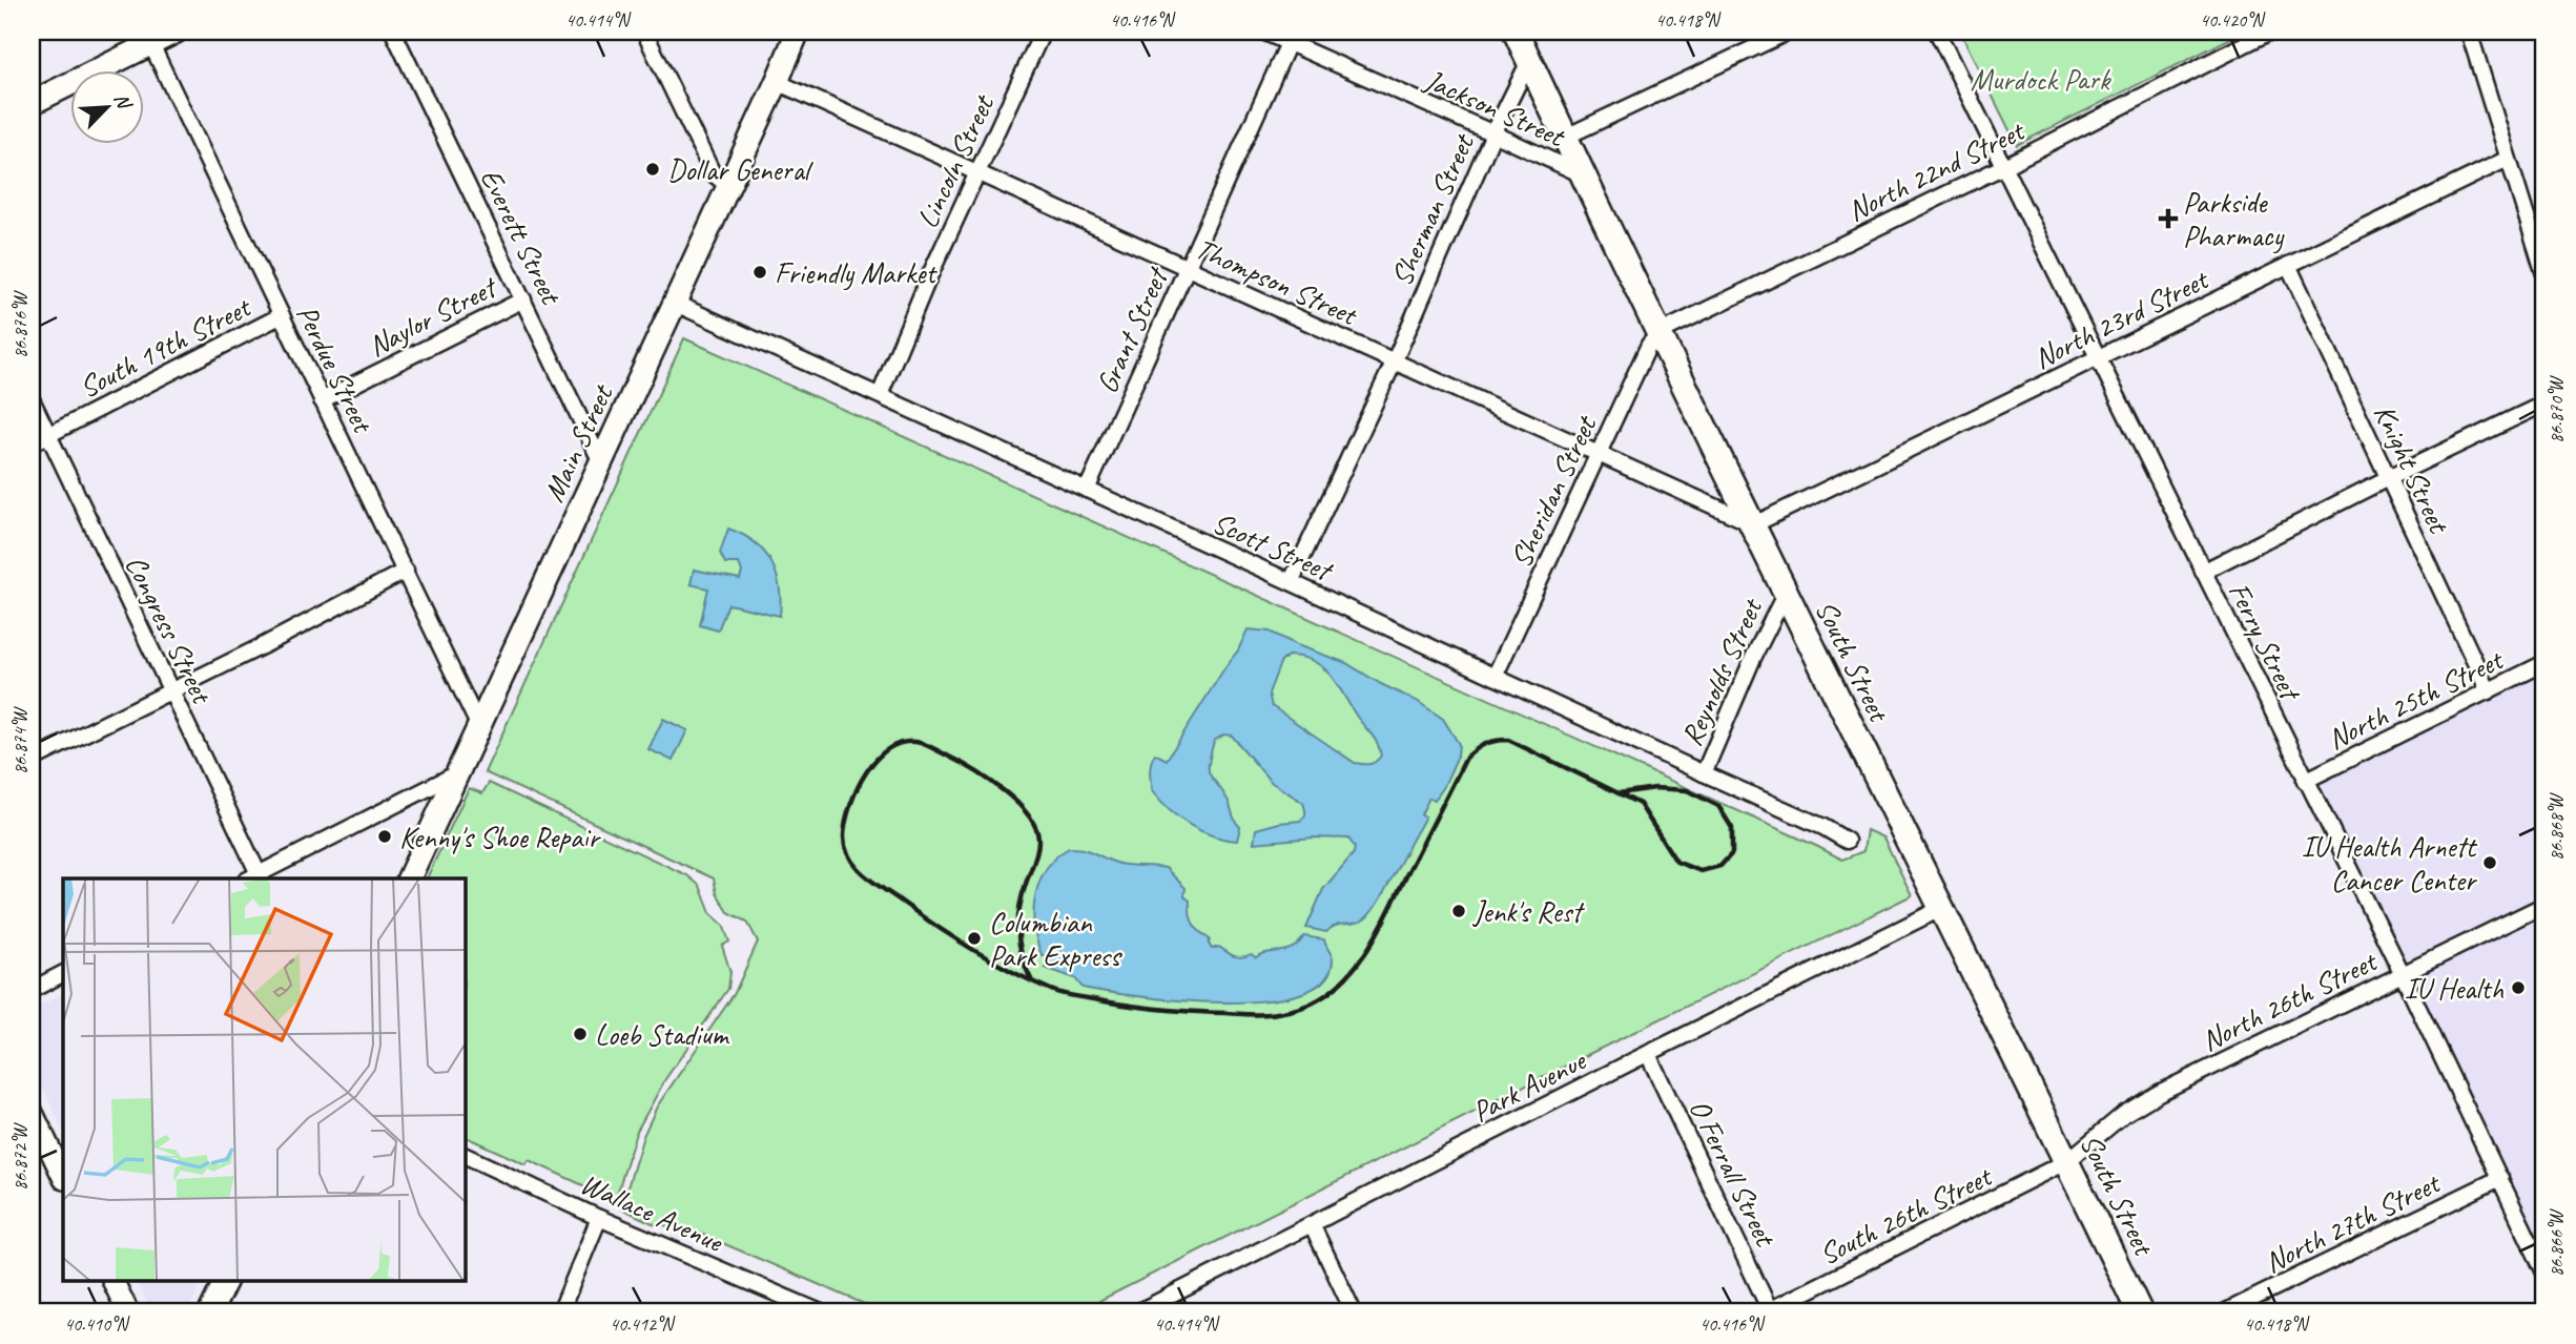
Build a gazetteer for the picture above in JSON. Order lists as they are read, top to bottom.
{
  "streets": {
    "main road": ["Main Street", "South Street"],
    "street": [
      "Jackson Street",
      "Lincoln Street",
      "North 22nd Street",
      "Sherman Street",
      "Everett Street",
      "Thompson Street",
      "Naylor Street",
      "North 23rd Street",
      "Grant Street",
      "South 19th Street",
      "Perdue Street",
      "Knight Street",
      "Sheridan Street",
      "Scott Street",
      "Congress Street",
      "Ferry Street",
      "Reynolds Street",
      "North 25th Street",
      "North 26th Street",
      "Park Avenue",
      "O Ferrall Street",
      "Wallace Avenue",
      "South 26th Street",
      "North 27th Street"
    ]
  },
  "crossings": [
    ["Jackson Street", "Sherman Street"],
    ["Jackson Street", "Grant Street"],
    ["Jackson Street", "South Street"],
    ["Lincoln Street", "Thompson Street"],
    ["Lincoln Street", "Scott Street"],
    ["North 22nd Street", "Sheridan Street"],
    ["North 22nd Street", "Ferry Street"],
    ["North 22nd Street", "South Street"],
    ["Sherman Street", "Thompson Street"],
    ["Sherman Street", "Scott Street"],
    ["Sherman Street", "South Street"],
    ["Everett Street", "Naylor Street"],
    ["Everett Street", "Main Street"],
    ["Thompson Street", "North 23rd Street"],
    ["Thompson Street", "Grant Street"],
    ["Thompson Street", "Main Street"],
    ["Thompson Street", "Sheridan Street"],
    ["Thompson Street", "South Street"],
    ["Naylor Street", "Perdue Street"],
    ["North 23rd Street", "Knight Street"],
    ["North 23rd Street", "Ferry Street"],
    ["North 23rd Street", "South Street"],
    ["Grant Street", "Scott Street"],
    ["South 19th Street", "Perdue Street"],
    ["South 19th Street", "Congress Street"],
    ["Perdue Street", "Main Street"],
    ["Main Street", "Scott Street"],
    ["Knight Street", "North 25th Street"],
    ["Sheridan Street", "Scott Street"],
    ["Sheridan Street", "South Street"],
    ["Scott Street", "Reynolds Street"],
    ["Ferry Street", "North 25th Street"],
    ["Ferry Street", "North 26th Street"],
    ["Ferry Street", "North 27th Street"],
    ["South Street", "Reynolds Street"],
    ["South Street", "North 26th Street"],
    ["South Street", "Park Avenue"],
    ["South Street", "South 26th Street"],
    ["North 26th Street", "South 26th Street"],
    ["Park Avenue", "O Ferrall Street"],
    ["O Ferrall Street", "South 26th Street"]
  ],
  "parks": ["Murdock Park"],
  "places": {
    "other": [
      "Dollar General",
      "Friendly Market",
      "Kenny's Shoe Repair",
      "IU Health Arnett Cancer Center",
      "Jenk's Rest",
      "Columbian Park Express",
      "IU Health",
      "Loeb Stadium"
    ],
    "health": ["Parkside Pharmacy"]
  },
  "north": "top right",
  "coordinates": [
    "40.414°N",
    "40.416°N",
    "40.418°N",
    "40.420°N",
    "86.876°W",
    "86.870°W",
    "86.874°W",
    "86.868°W",
    "86.872°W",
    "86.866°W",
    "40.410°N",
    "40.412°N"
  ]
}
